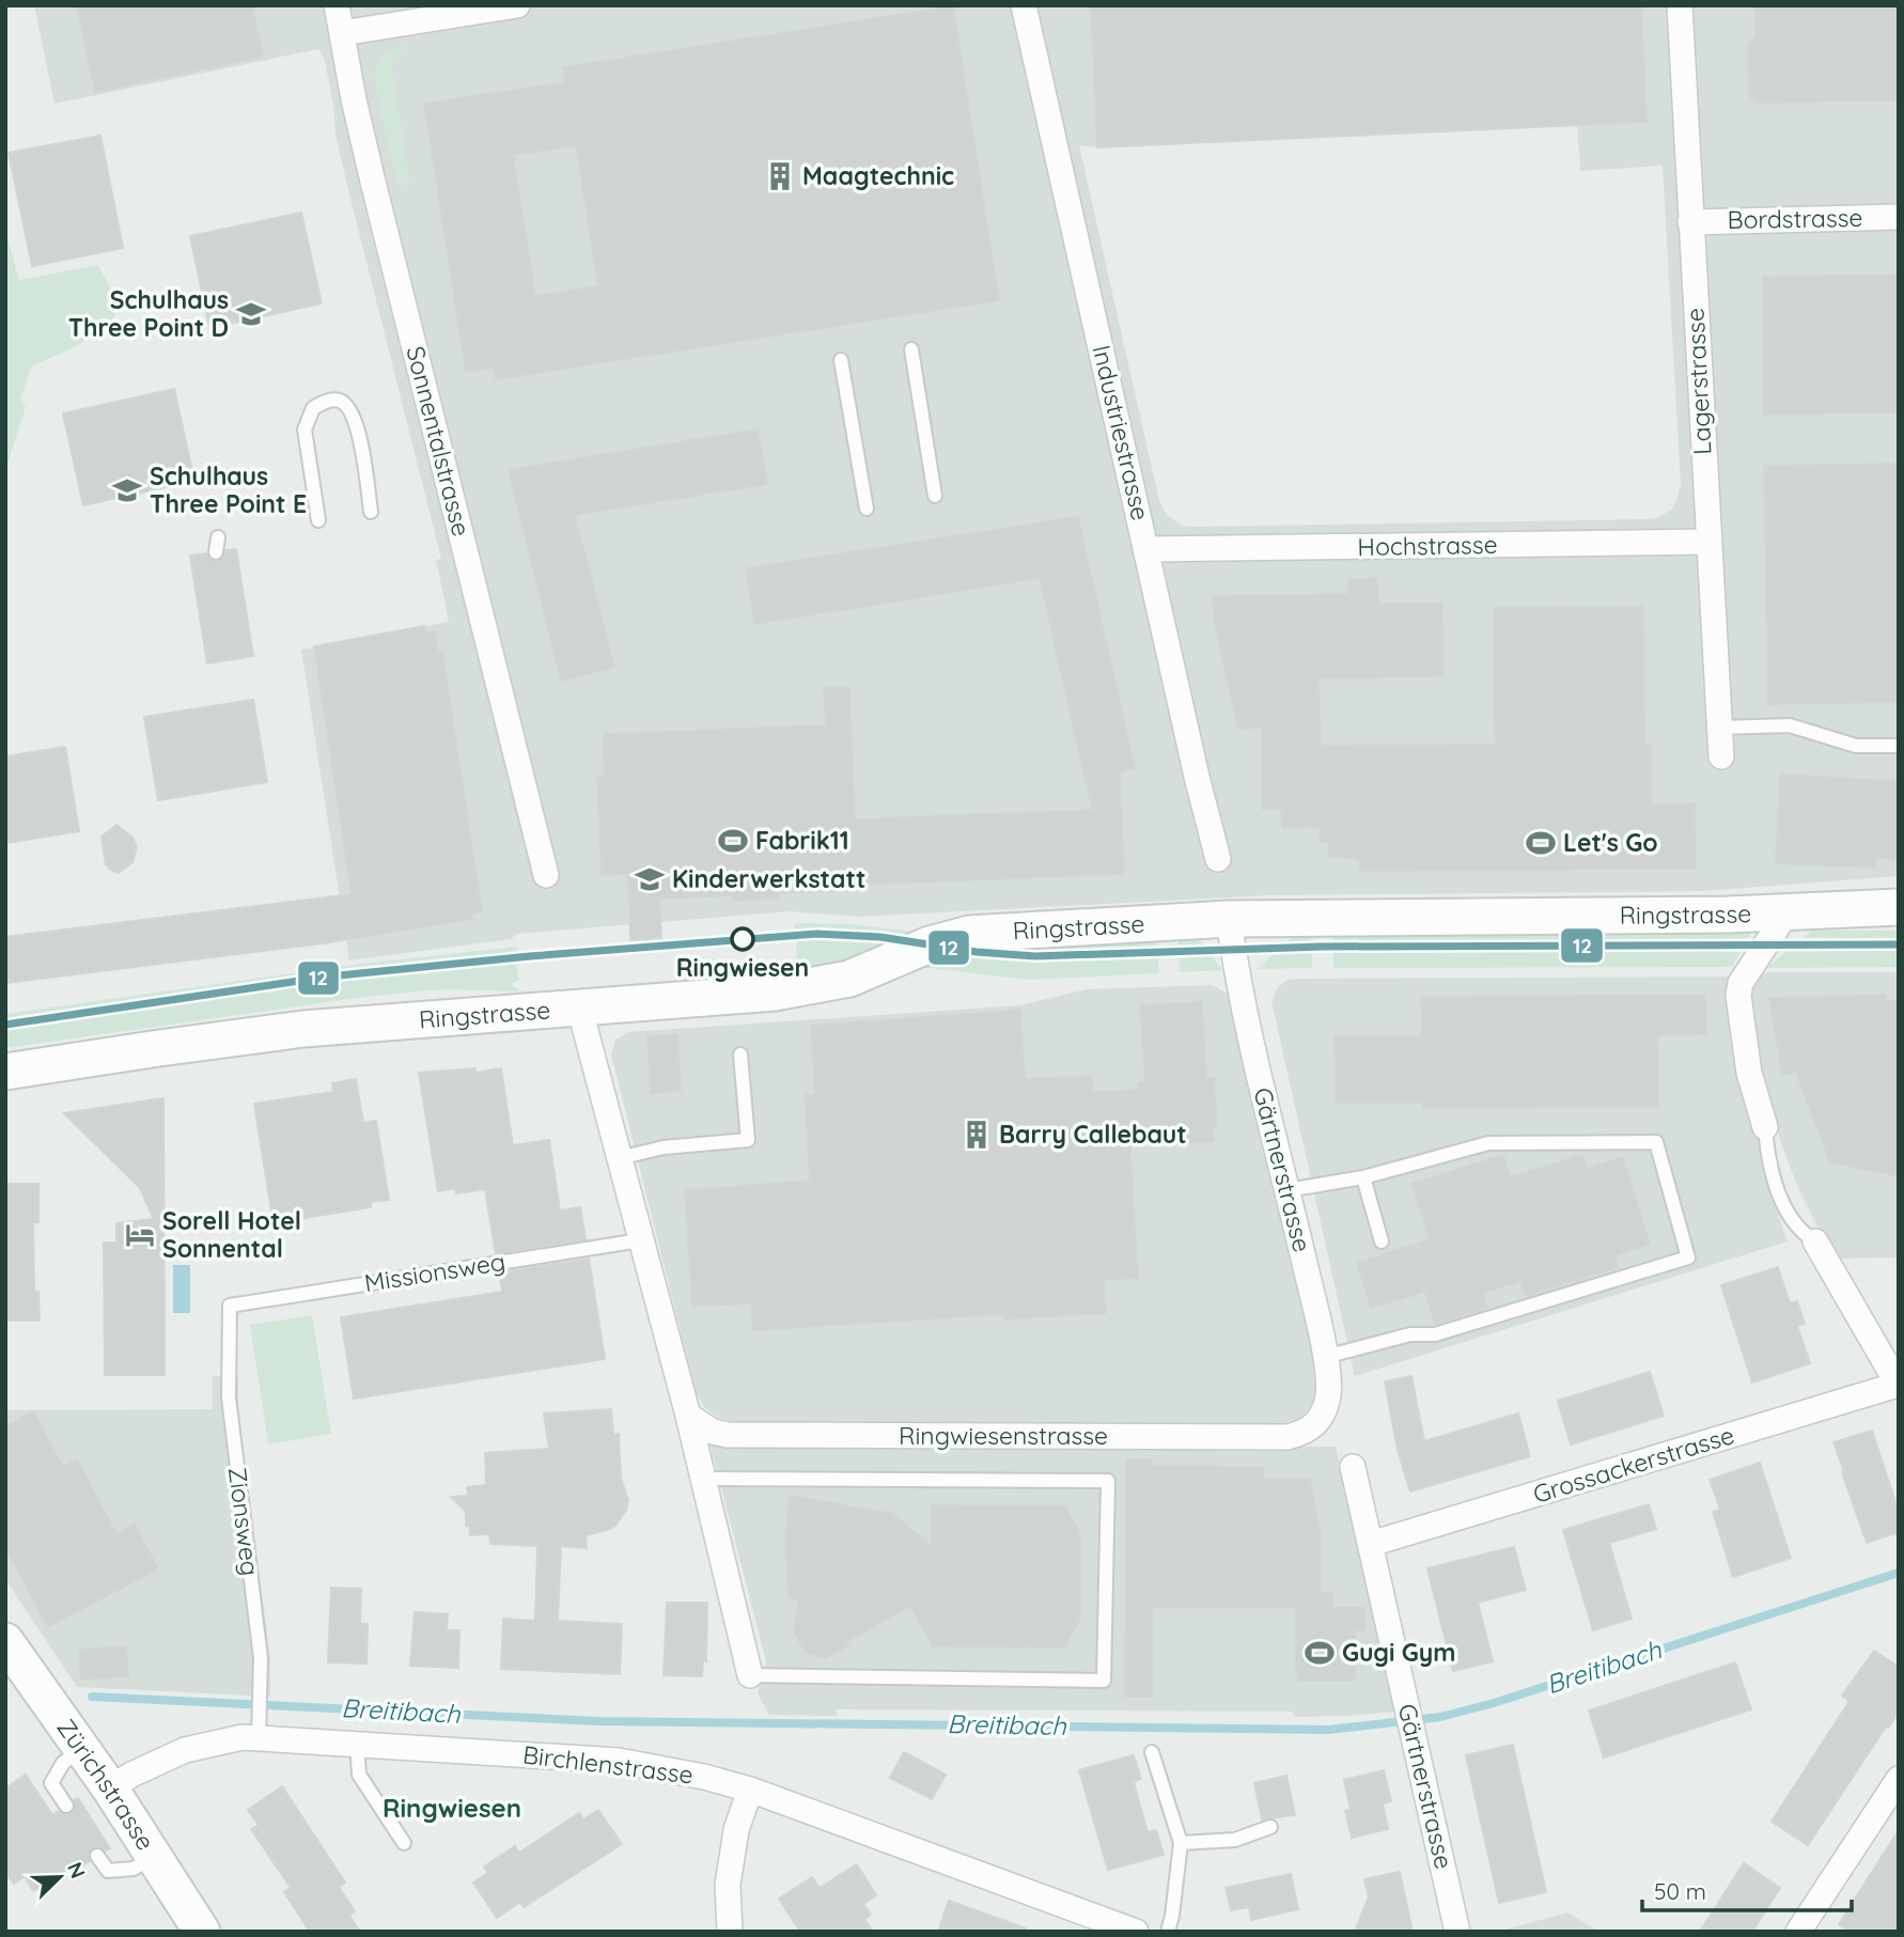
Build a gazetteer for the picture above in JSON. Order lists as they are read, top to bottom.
{
  "streets": {
    "main road": ["Ringstrasse", "Zürichstrasse"],
    "street": [
      "Bordstrasse",
      "Lagerstrasse",
      "Industriestrasse",
      "Sonnentalstrasse",
      "Hochstrasse",
      "Gärtnerstrasse",
      "Ringwiesenstrasse",
      "Grossackerstrasse",
      "Birchlenstrasse"
    ],
    "lane": ["Missionsweg", "Zionsweg"]
  },
  "crossings": [
    ["Bordstrasse", "Lagerstrasse"],
    ["Lagerstrasse", "Hochstrasse"],
    ["Industriestrasse", "Hochstrasse"],
    ["Ringstrasse", "Gärtnerstrasse"],
    ["Gärtnerstrasse", "Ringwiesenstrasse"],
    ["Gärtnerstrasse", "Grossackerstrasse"],
    ["Missionsweg", "Zionsweg"],
    ["Zionsweg", "Birchlenstrasse"],
    ["Birchlenstrasse", "Zürichstrasse"]
  ],
  "districts": ["Ringwiesen"],
  "water": ["Breitibach"],
  "places": {
    "building": ["Maagtechnic", "Barry Callebaut"],
    "school or university": ["Schulhaus Three Point D", "Schulhaus Three Point E", "Kinderwerkstatt"],
    "sports": ["Fabrik11", "Let's Go", "Gugi Gym"],
    "other": ["Ringwiesen"],
    "hotel": ["Sorell Hotel Sonnental"]
  },
  "lines": ["transit line 12"],
  "scale_bar": "50 m",
  "north": "top right"
}
